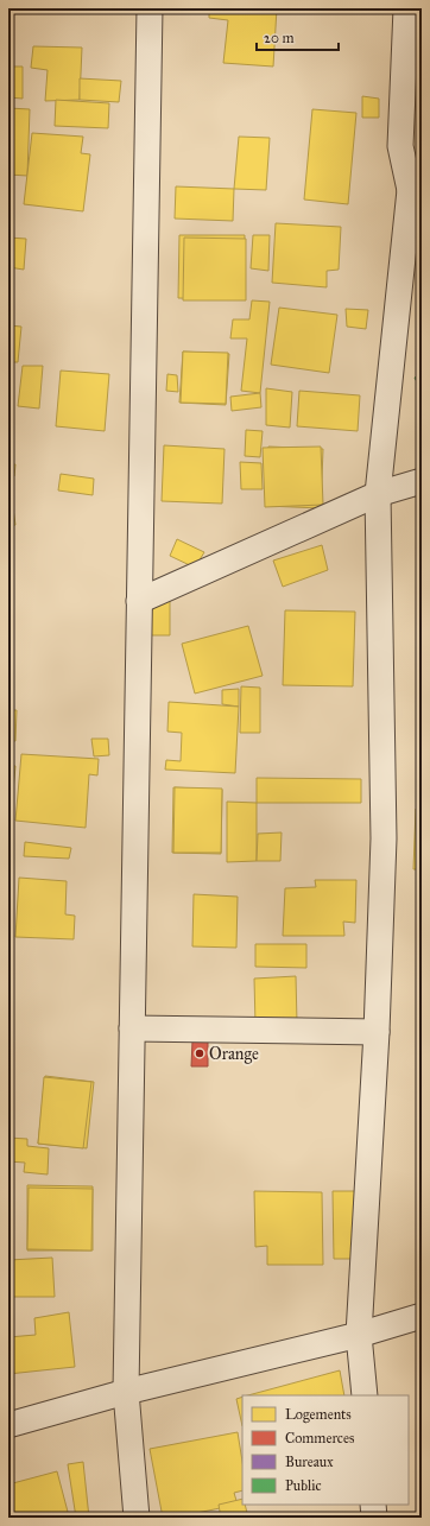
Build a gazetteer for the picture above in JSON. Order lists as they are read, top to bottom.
{
  "places": ["Orange"],
  "legend": [
    "Logements",
    "Commerces",
    "Bureaux",
    "Public"
  ],
  "scale_bar": "20 m"
}
